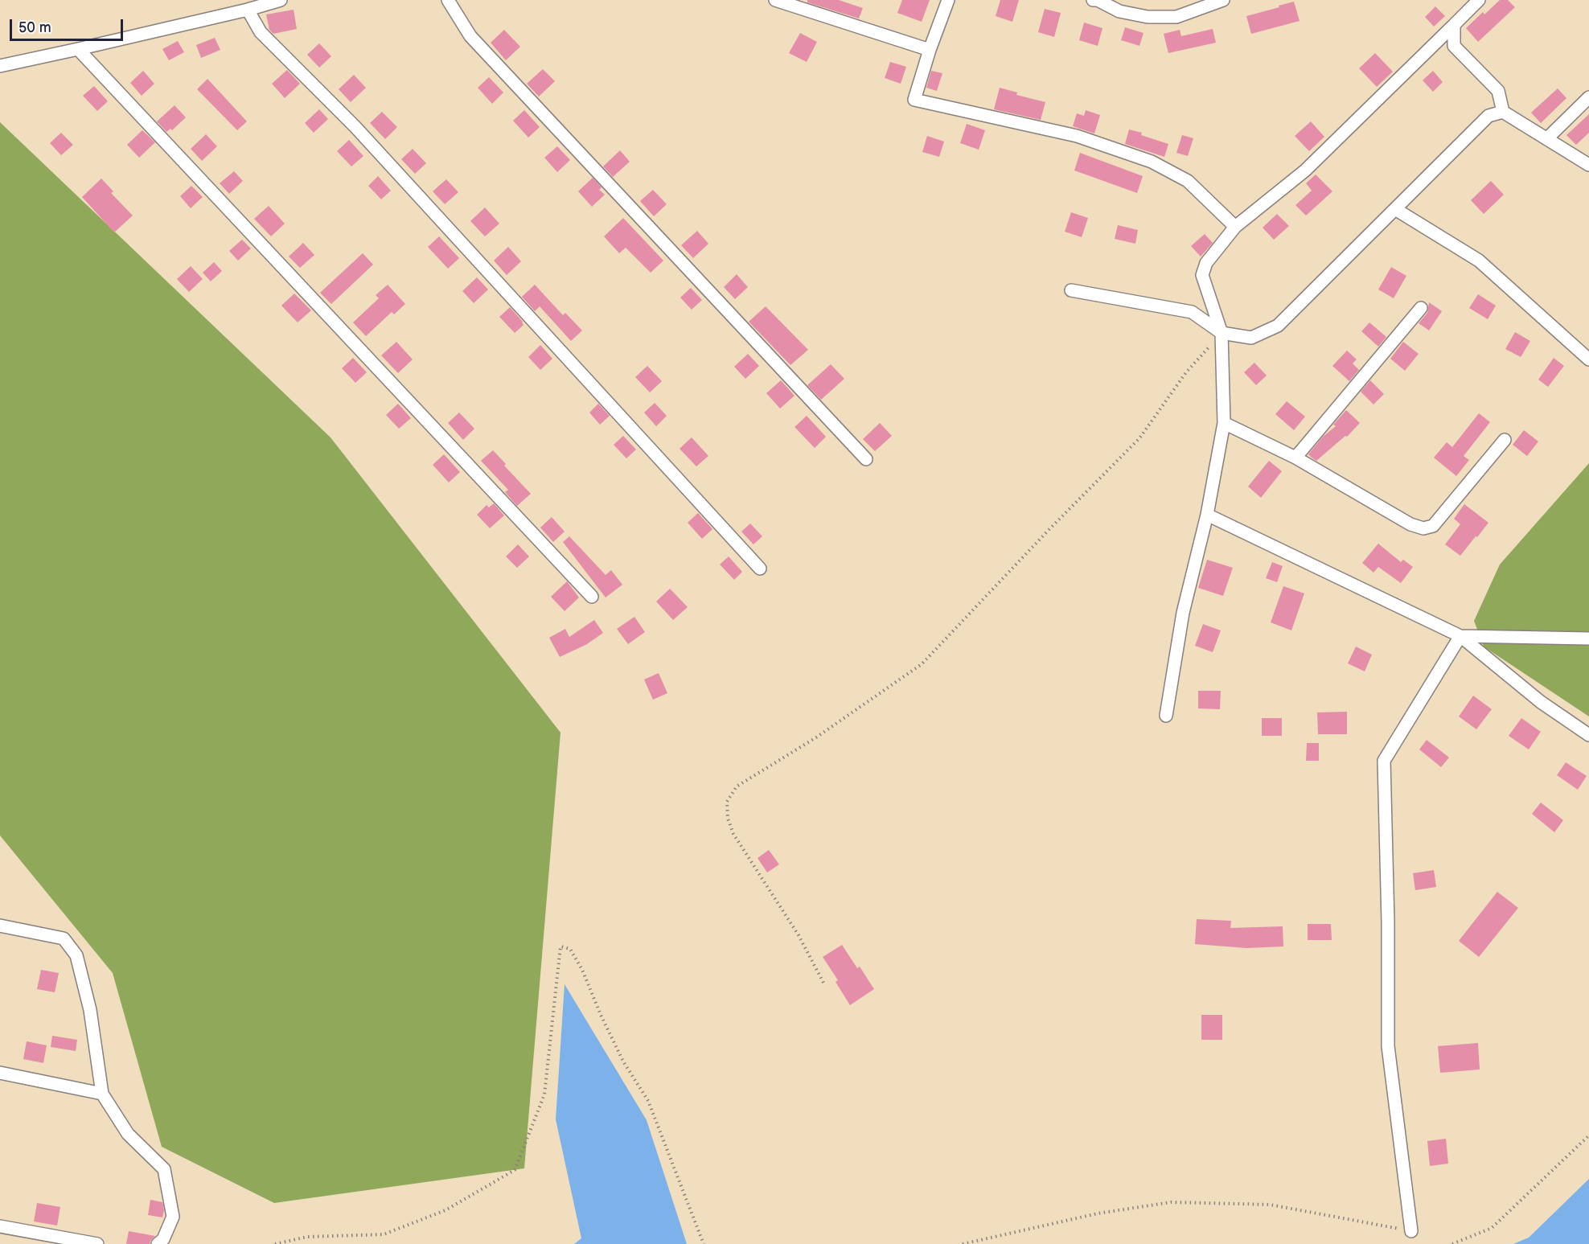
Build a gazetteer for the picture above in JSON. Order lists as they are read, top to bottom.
{
  "scale_bar": "50 m"
}
